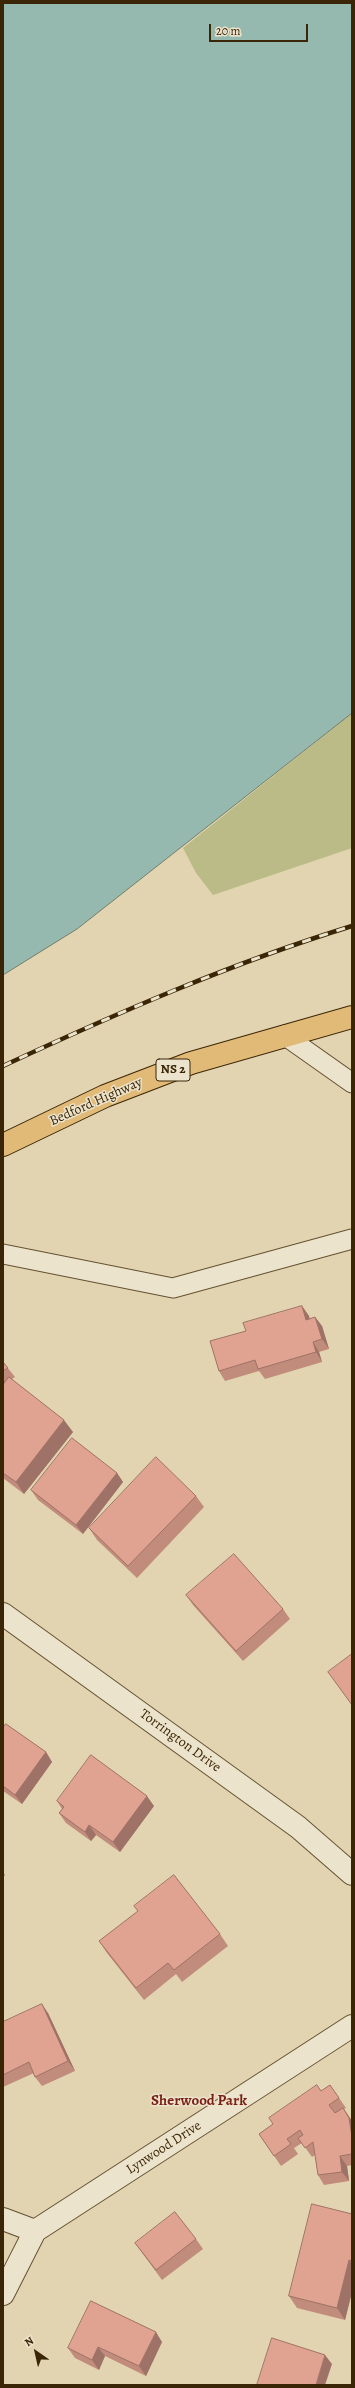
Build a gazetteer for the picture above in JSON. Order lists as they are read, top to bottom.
{
  "streets": {
    "main road": ["NS 2", "Bedford Highway"],
    "street": ["Torrington Drive", "Lynwood Drive"]
  },
  "districts": ["Sherwood Park"],
  "scale_bar": "20 m",
  "north": "top left"
}
